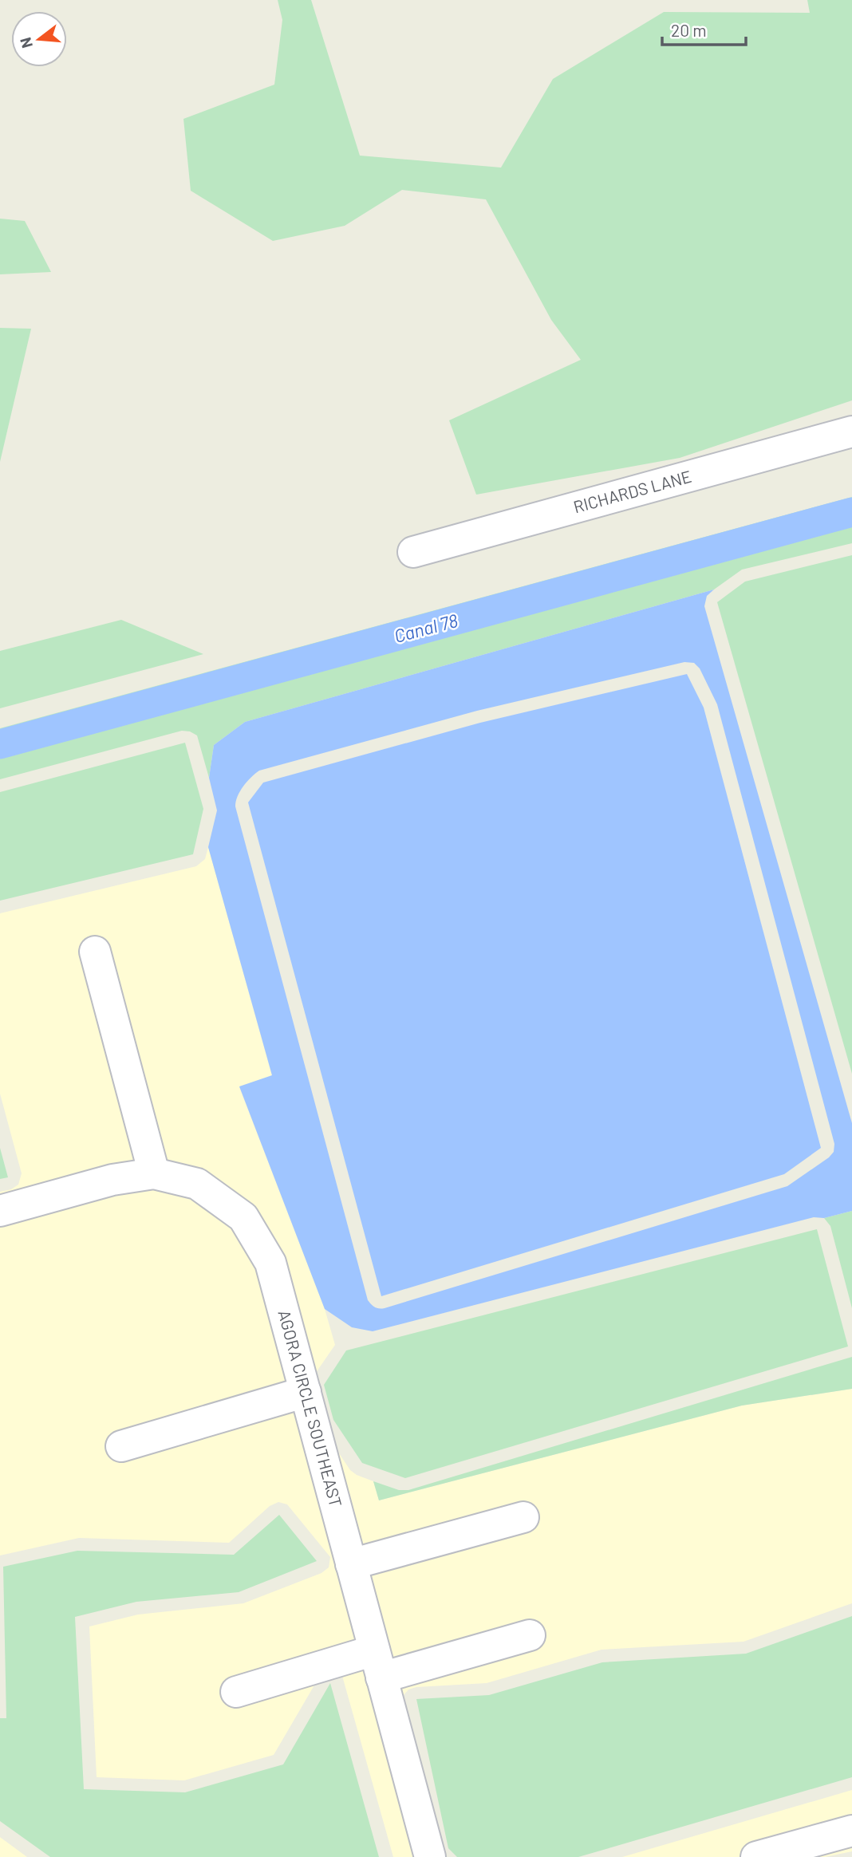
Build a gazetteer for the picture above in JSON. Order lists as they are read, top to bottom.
{
  "streets": {
    "street": ["RICHARDS LANE", "AGORA CIRCLE SOUTHEAST"]
  },
  "water": ["Canal 78"],
  "scale_bar": "20 m",
  "north": "left"
}
